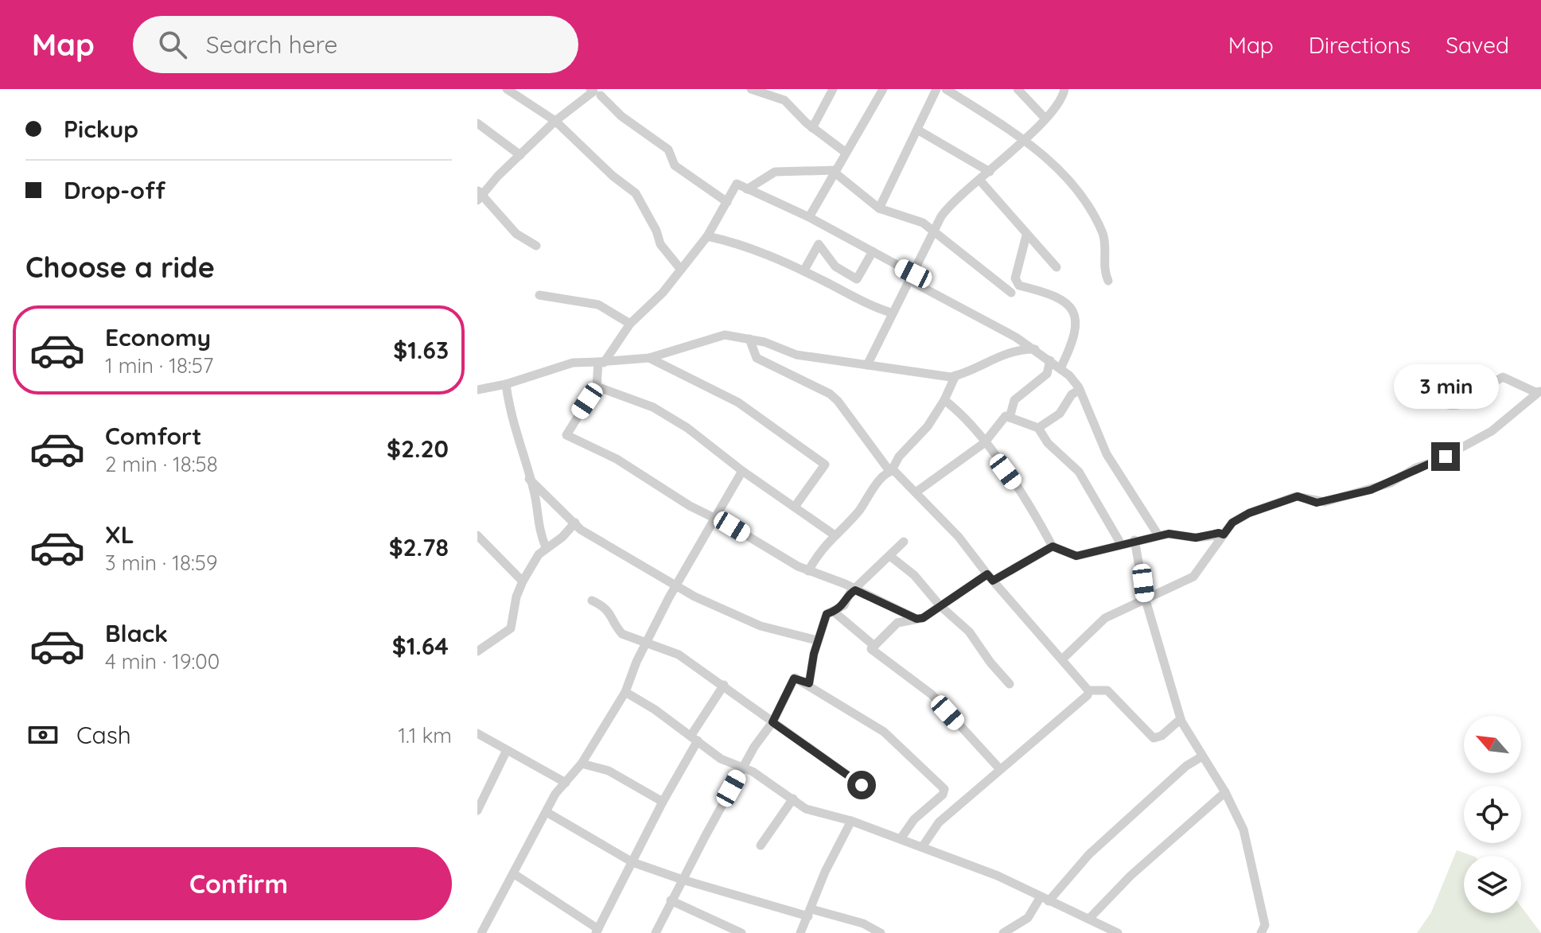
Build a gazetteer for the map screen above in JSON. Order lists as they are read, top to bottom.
{
  "north": "top left",
  "page": {
    "header": "Map",
    "search": "Search here",
    "nav": ["Map", "Directions", "Saved"],
    "banner": ["Pickup", "Drop-off"],
    "heading": "Choose a ride",
    "list": [
      {
        "name": "Economy",
        "note": "1 min · 18:57",
        "value": "$1.63"
      },
      {
        "name": "Comfort",
        "note": "2 min · 18:58",
        "value": "$2.20"
      },
      {
        "name": "XL",
        "note": "3 min · 18:59",
        "value": "$2.78"
      },
      {
        "name": "Black",
        "note": "4 min · 19:00",
        "value": "$1.64"
      }
    ],
    "bubble": "3 min",
    "pay": ["Cash", "1.1 km"],
    "buttons": "Confirm"
  }
}
